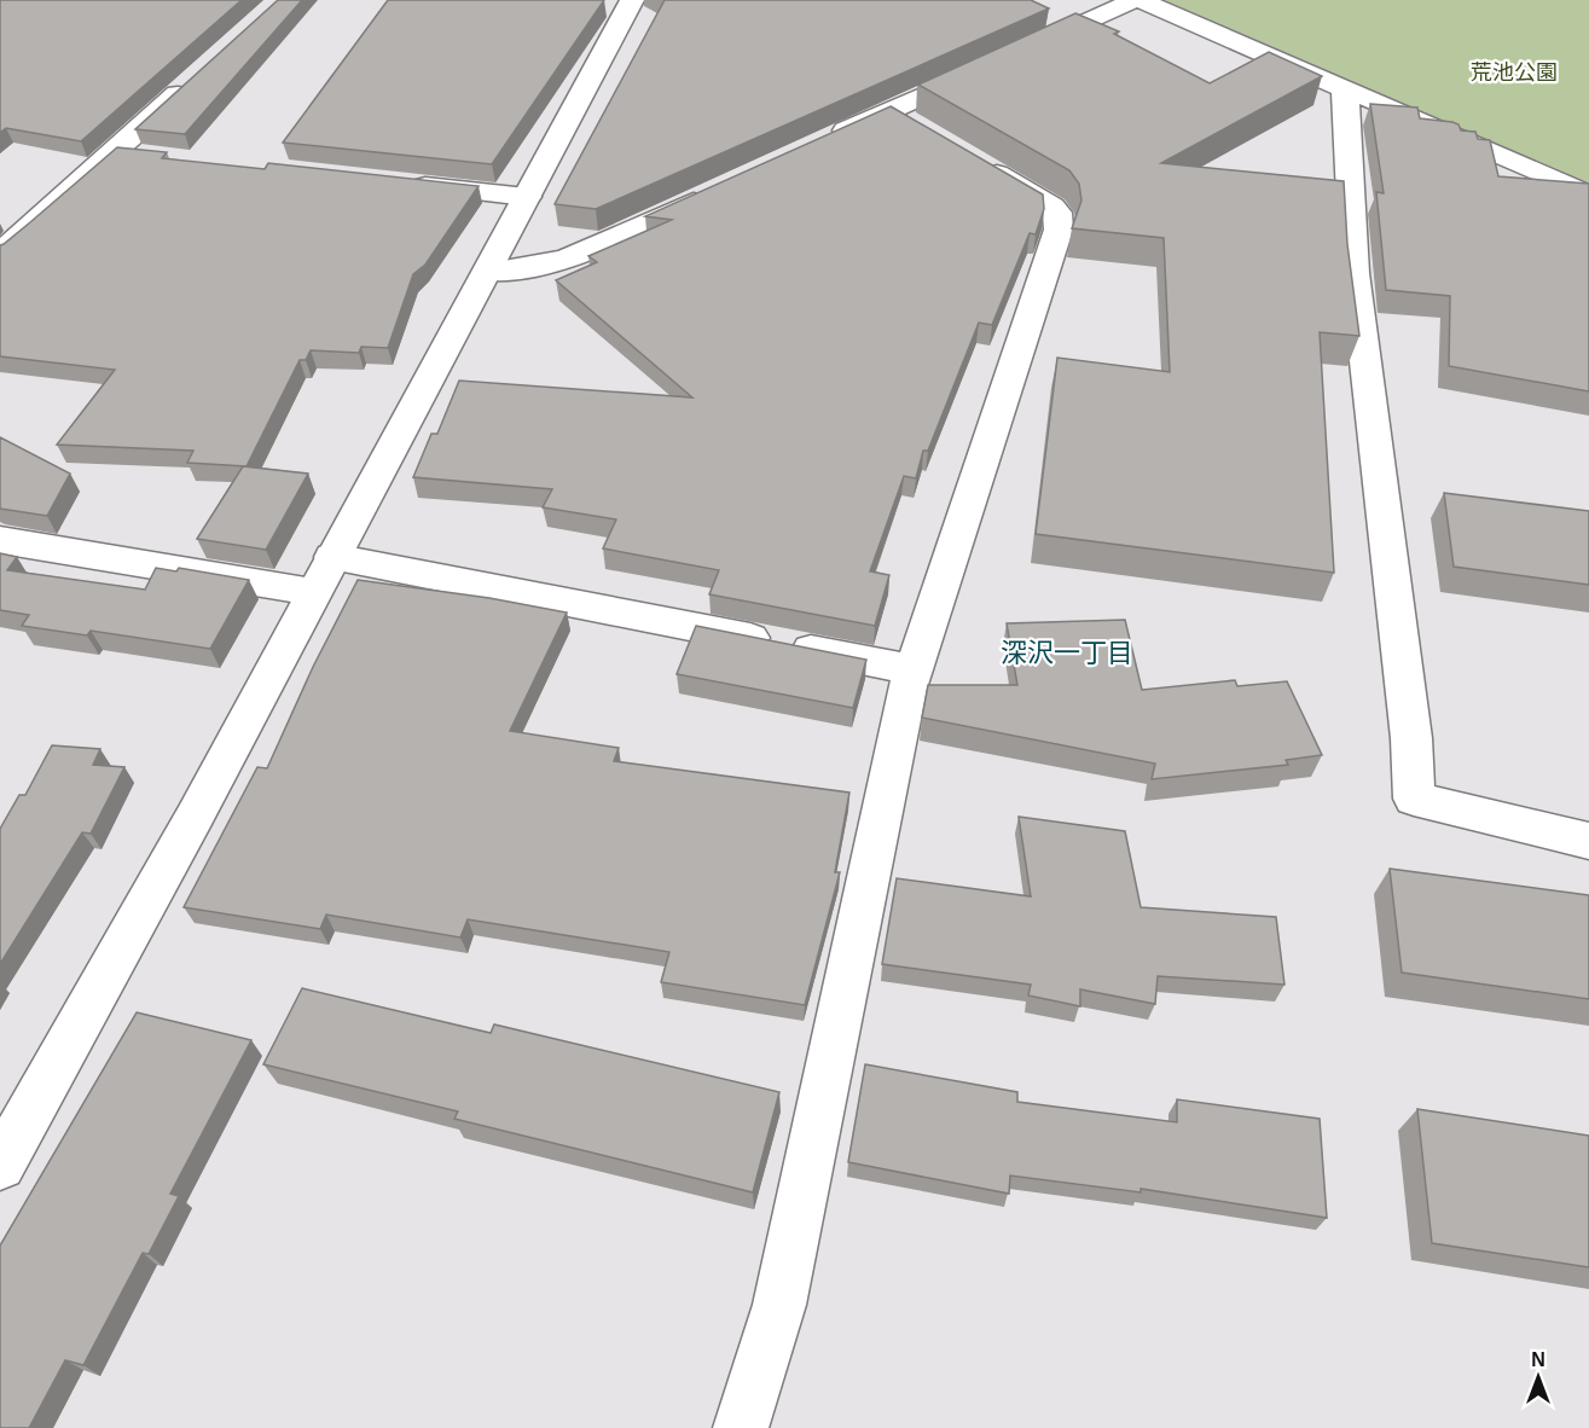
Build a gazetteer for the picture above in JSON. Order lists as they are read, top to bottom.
{
  "districts": ["深沢一丁目"],
  "parks": ["荒池公園"],
  "north": "top"
}
